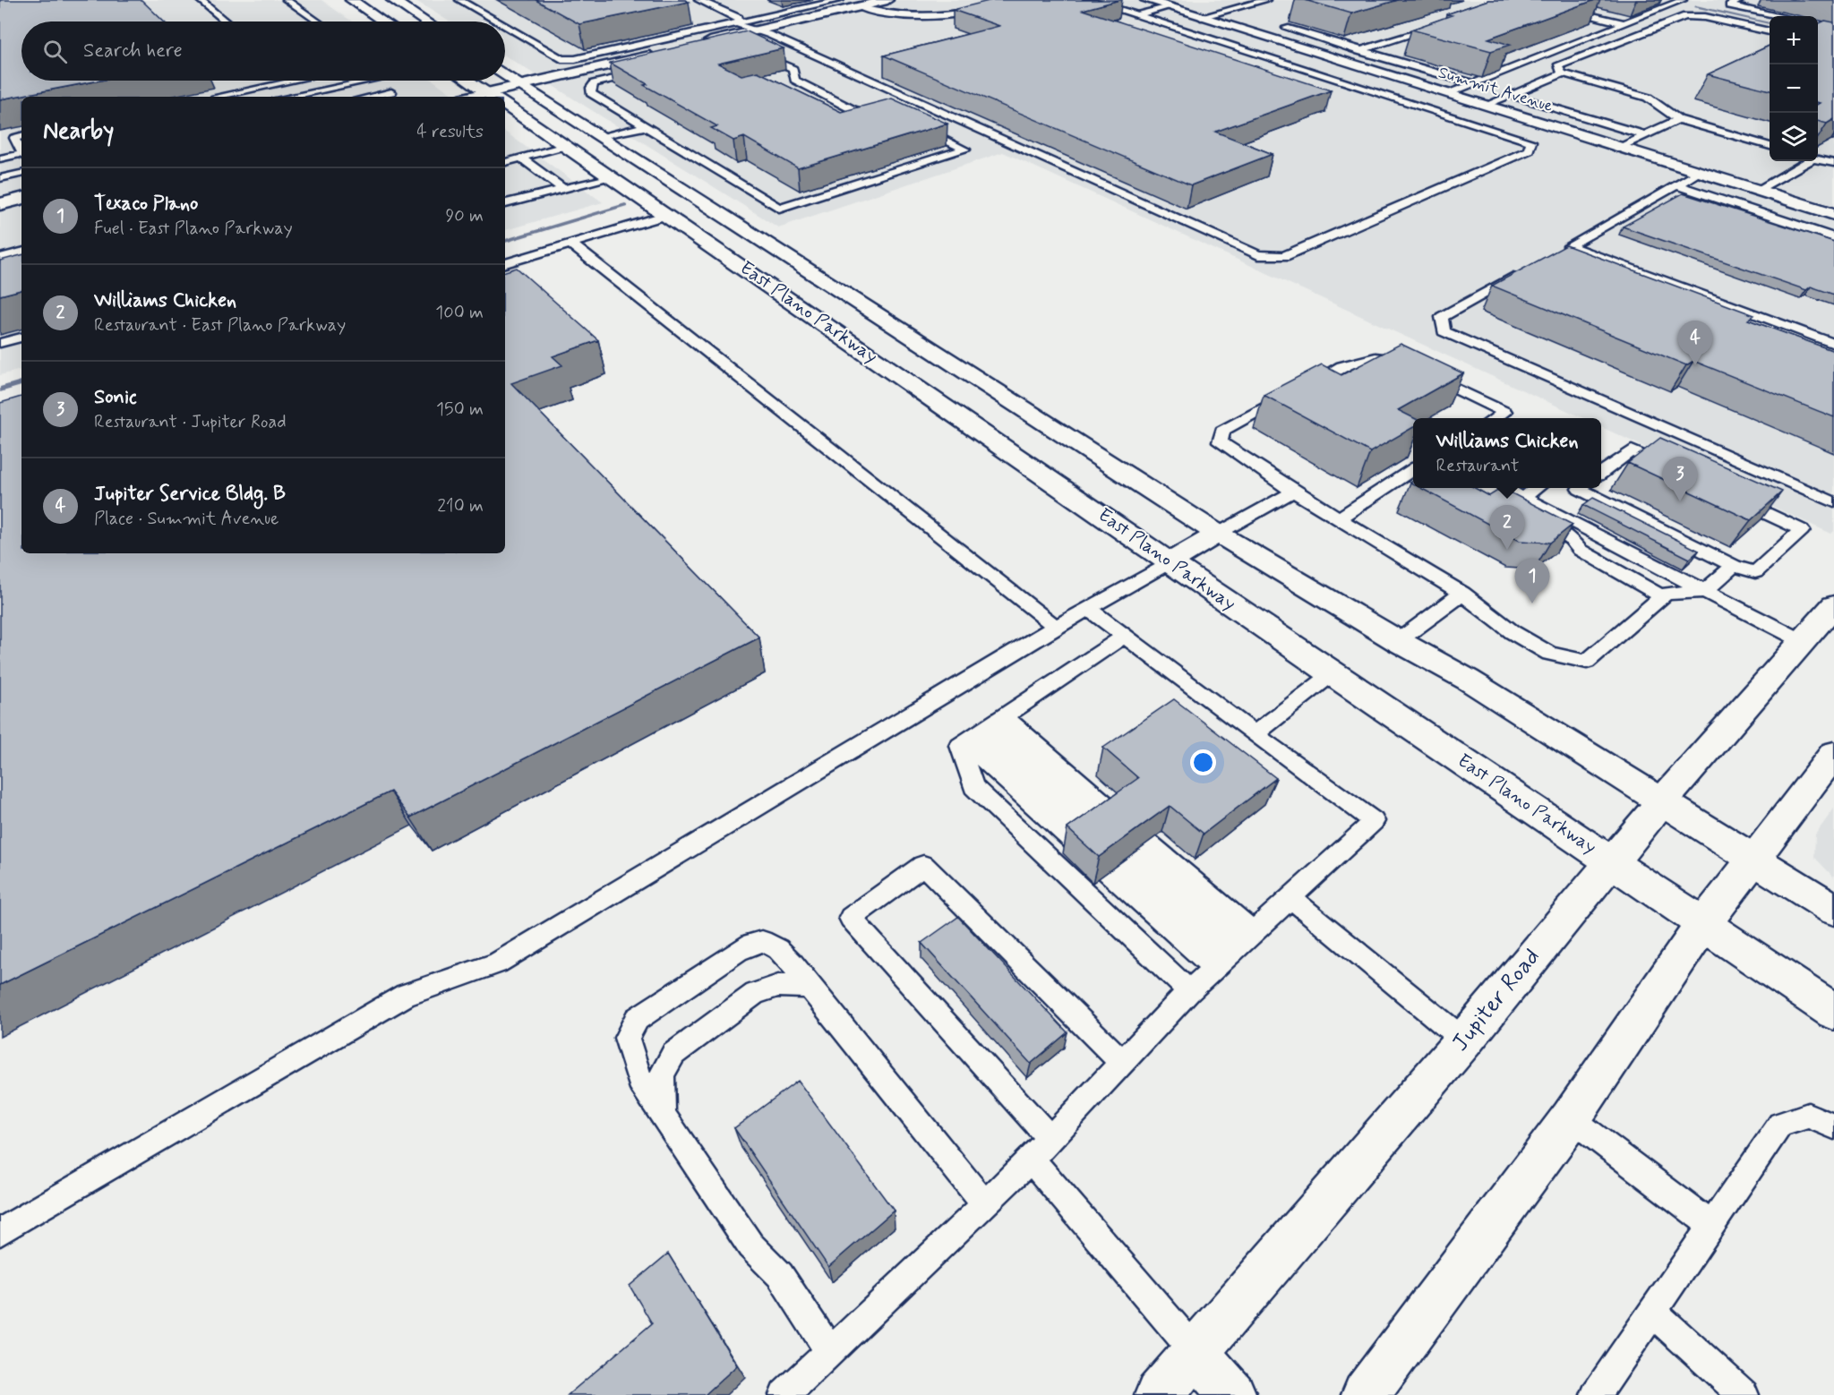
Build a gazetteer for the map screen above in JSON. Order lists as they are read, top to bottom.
{
  "streets": {
    "main road": ["Summit Avenue", "East Plano Parkway", "Jupiter Road"]
  },
  "crossings": [
    ["East Plano Parkway", "Jupiter Road"]
  ],
  "page": {
    "map_buttons": ["+", "−"],
    "search": "Search here",
    "heading": ["Nearby", "4 results"],
    "list": [
      {
        "mark": "1",
        "name": "Texaco Plano",
        "note": "Fuel · East Plano Parkway",
        "value": "90 m"
      },
      {
        "mark": "2",
        "name": "Williams Chicken",
        "note": "Restaurant · East Plano Parkway",
        "value": "100 m"
      },
      {
        "mark": "3",
        "name": "Sonic",
        "note": "Restaurant · Jupiter Road",
        "value": "150 m"
      },
      {
        "mark": "4",
        "name": "Jupiter Service Bldg. B",
        "note": "Place · Summit Avenue",
        "value": "210 m"
      }
    ],
    "pins": [
      "4",
      "3",
      "2",
      "1"
    ],
    "popup": ["Williams Chicken", "Restaurant"]
  }
}
